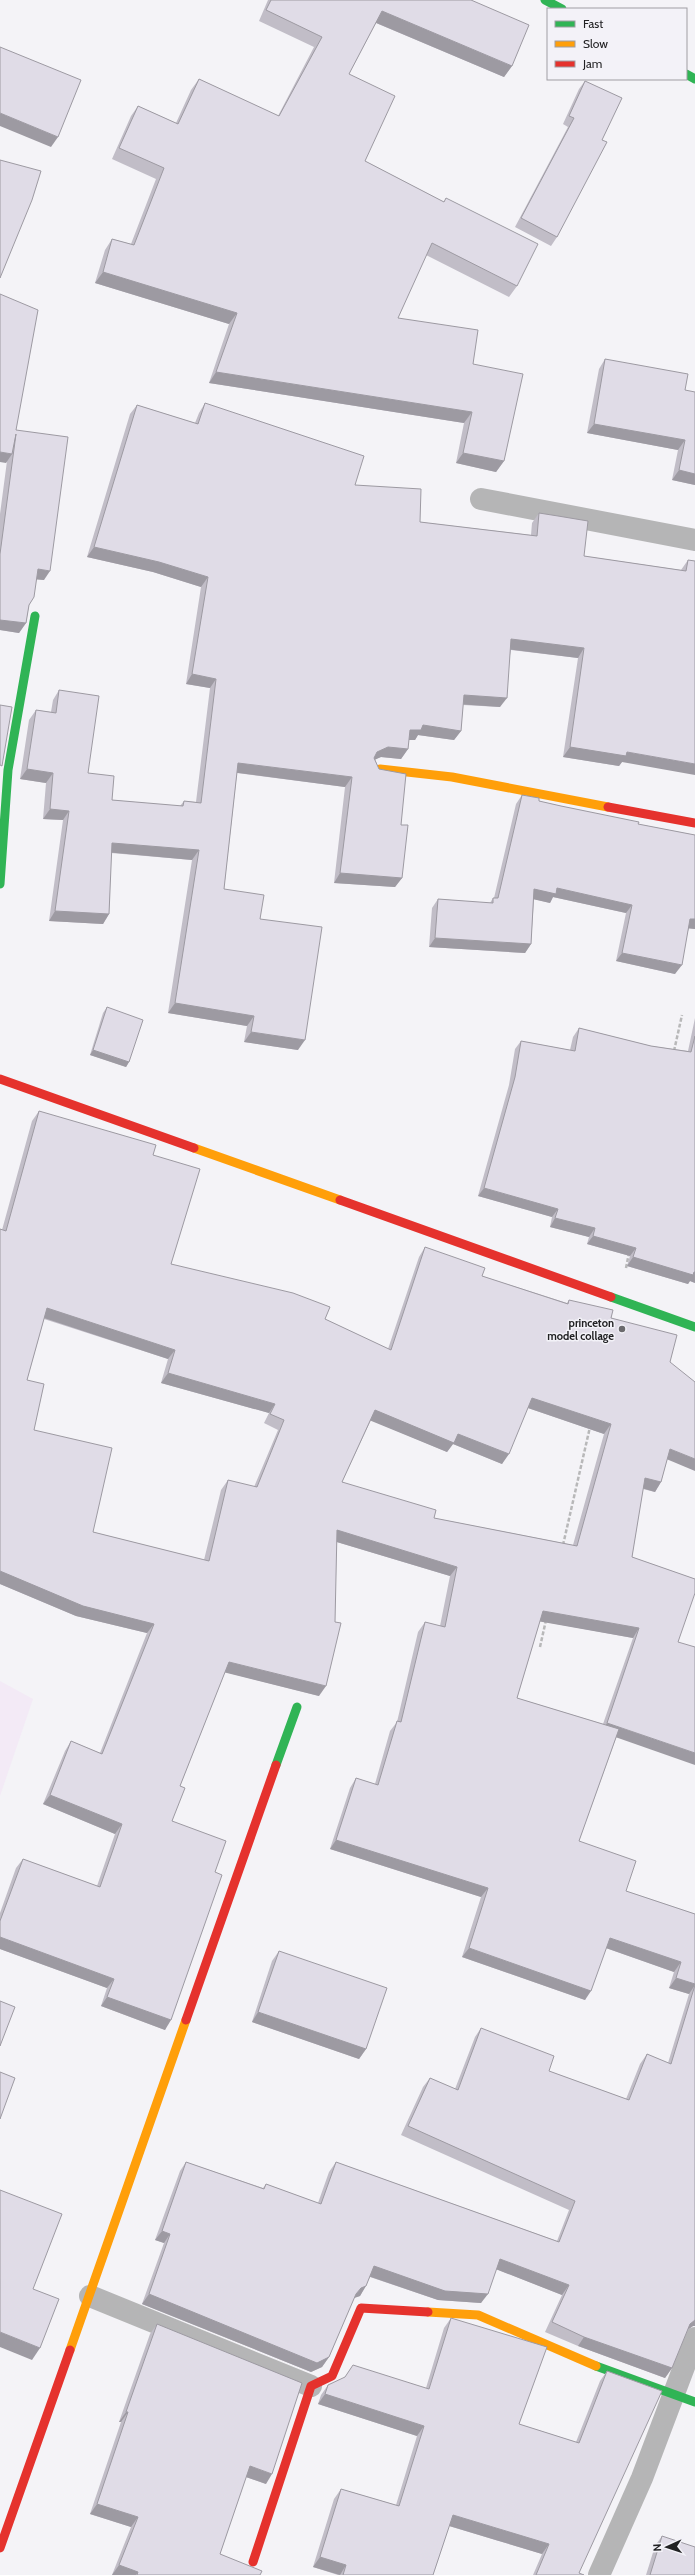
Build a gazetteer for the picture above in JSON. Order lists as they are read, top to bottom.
{
  "places": ["princeton model collage"],
  "legend": ["Fast", "Slow", "Jam"],
  "north": "left"
}
